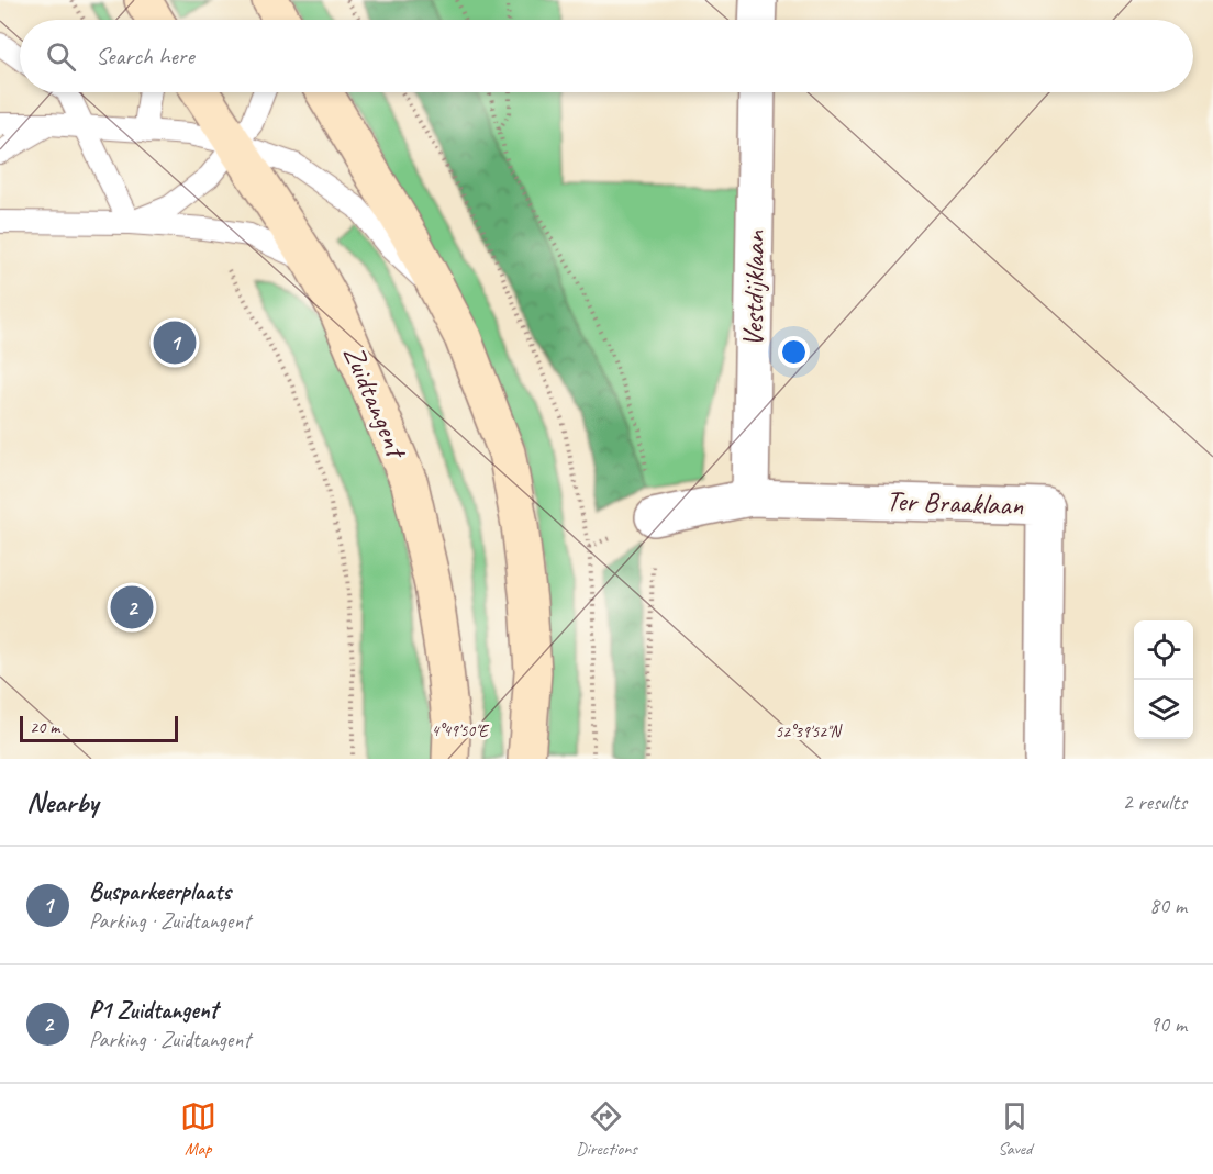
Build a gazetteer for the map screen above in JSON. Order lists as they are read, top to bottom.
{
  "streets": {
    "main road": ["Zuidtangent"],
    "street": ["Vestdijklaan", "Ter Braaklaan"]
  },
  "crossings": [
    ["Vestdijklaan", "Ter Braaklaan"]
  ],
  "scale_bar": "20 m",
  "page": {
    "search": "Search here",
    "pins": ["1", "2"],
    "scale": "20 m",
    "heading": ["Nearby", "2 results"],
    "list": [
      {
        "mark": "1",
        "name": "Busparkeerplaats",
        "note": "Parking · Zuidtangent",
        "value": "80 m"
      },
      {
        "mark": "2",
        "name": "P1 Zuidtangent",
        "note": "Parking · Zuidtangent",
        "value": "90 m"
      }
    ],
    "nav": ["Map", "Directions", "Saved"]
  },
  "coordinates": ["4°49'50\"E", "52°39'52\"N"]
}
